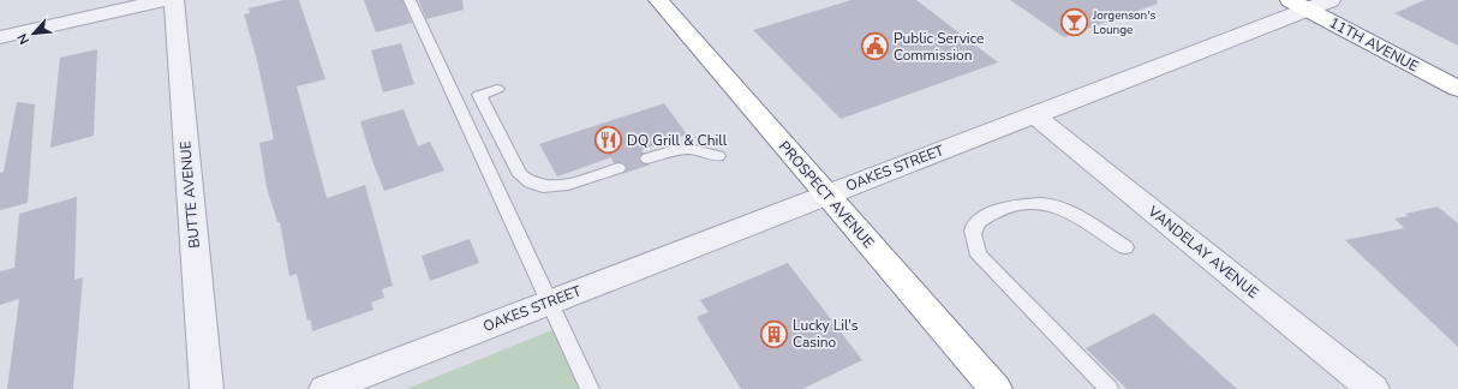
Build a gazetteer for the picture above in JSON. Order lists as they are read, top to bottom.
{
  "streets": {
    "highway": ["11TH AVENUE", "PROSPECT AVENUE"],
    "street": ["OAKES STREET", "BUTTE AVENUE", "VANDELAY AVENUE"]
  },
  "crossings": [
    ["11TH AVENUE", "OAKES STREET"],
    ["OAKES STREET", "PROSPECT AVENUE"],
    ["OAKES STREET", "VANDELAY AVENUE"]
  ],
  "places": {
    "bar": ["Jorgenson's Lounge"],
    "public building": ["Public Service Commission"],
    "restaurant": ["DQ Grill & Chill"],
    "building": ["Lucky Lil's Casino"]
  },
  "north": "bottom left"
}
